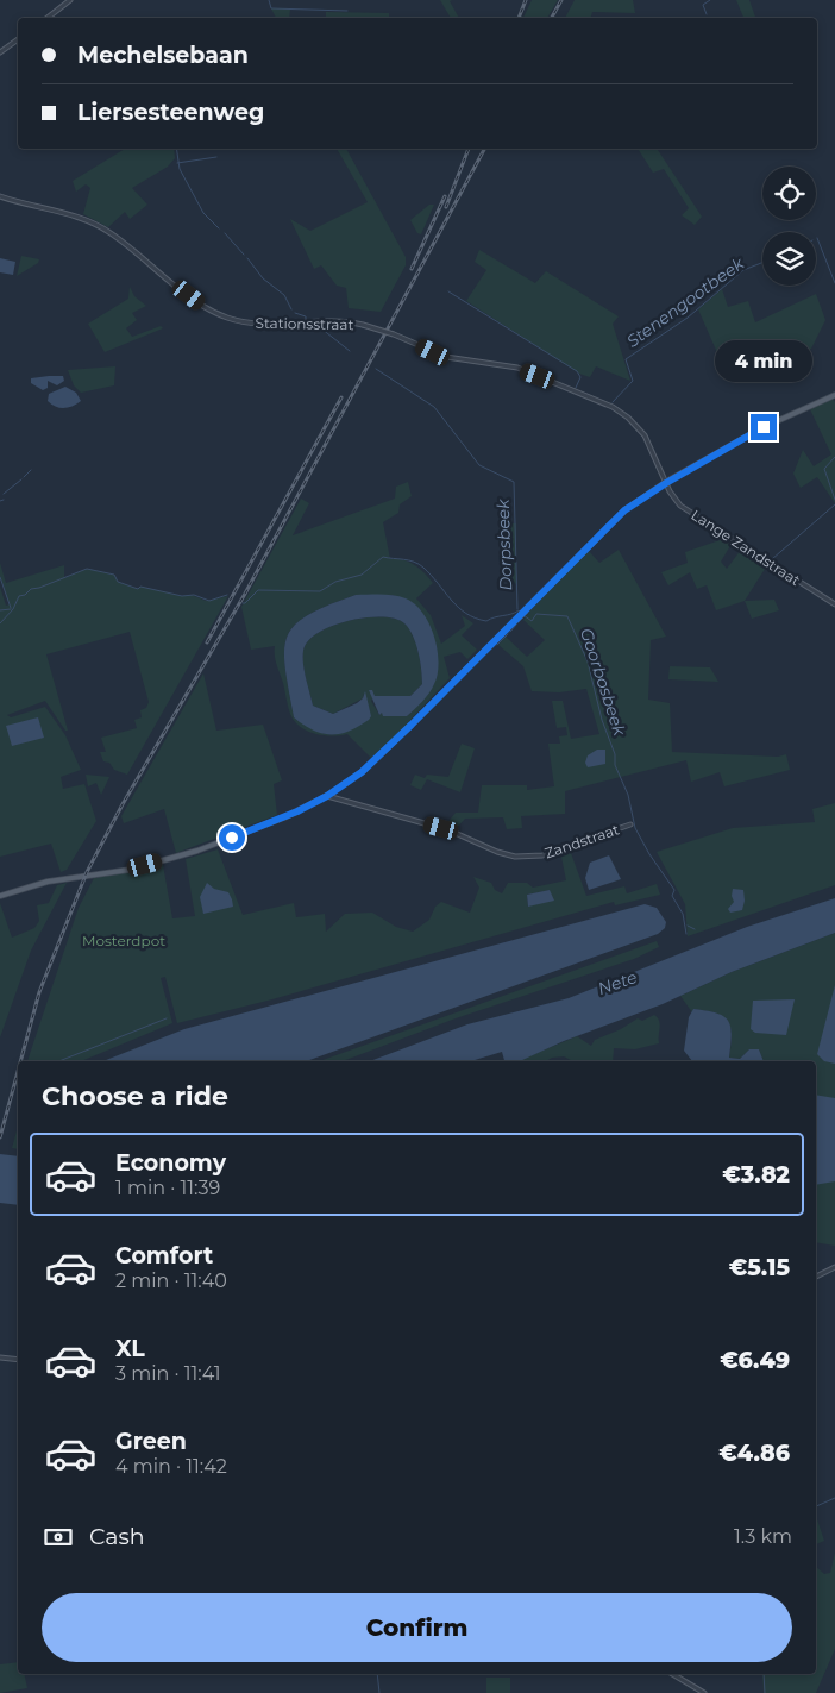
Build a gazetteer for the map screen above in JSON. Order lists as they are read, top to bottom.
{
  "streets": {
    "street": ["Stationsstraat", "Lange Zandstraat", "Zandstraat"]
  },
  "crossings": [
    ["Stationsstraat", "Lange Zandstraat"]
  ],
  "water": [
    "Stenengootbeek",
    "Dorpsbeek",
    "Goorbosbeek",
    "Nete"
  ],
  "parks": ["Mosterdpot"],
  "page": {
    "banner": ["Mechelsebaan", "Liersesteenweg"],
    "bubble": "4 min",
    "heading": "Choose a ride",
    "list": [
      {
        "name": "Economy",
        "note": "1 min · 11:39",
        "value": "€3.82"
      },
      {
        "name": "Comfort",
        "note": "2 min · 11:40",
        "value": "€5.15"
      },
      {
        "name": "XL",
        "note": "3 min · 11:41",
        "value": "€6.49"
      },
      {
        "name": "Green",
        "note": "4 min · 11:42",
        "value": "€4.86"
      }
    ],
    "pay": ["Cash", "1.3 km"],
    "buttons": "Confirm"
  }
}
